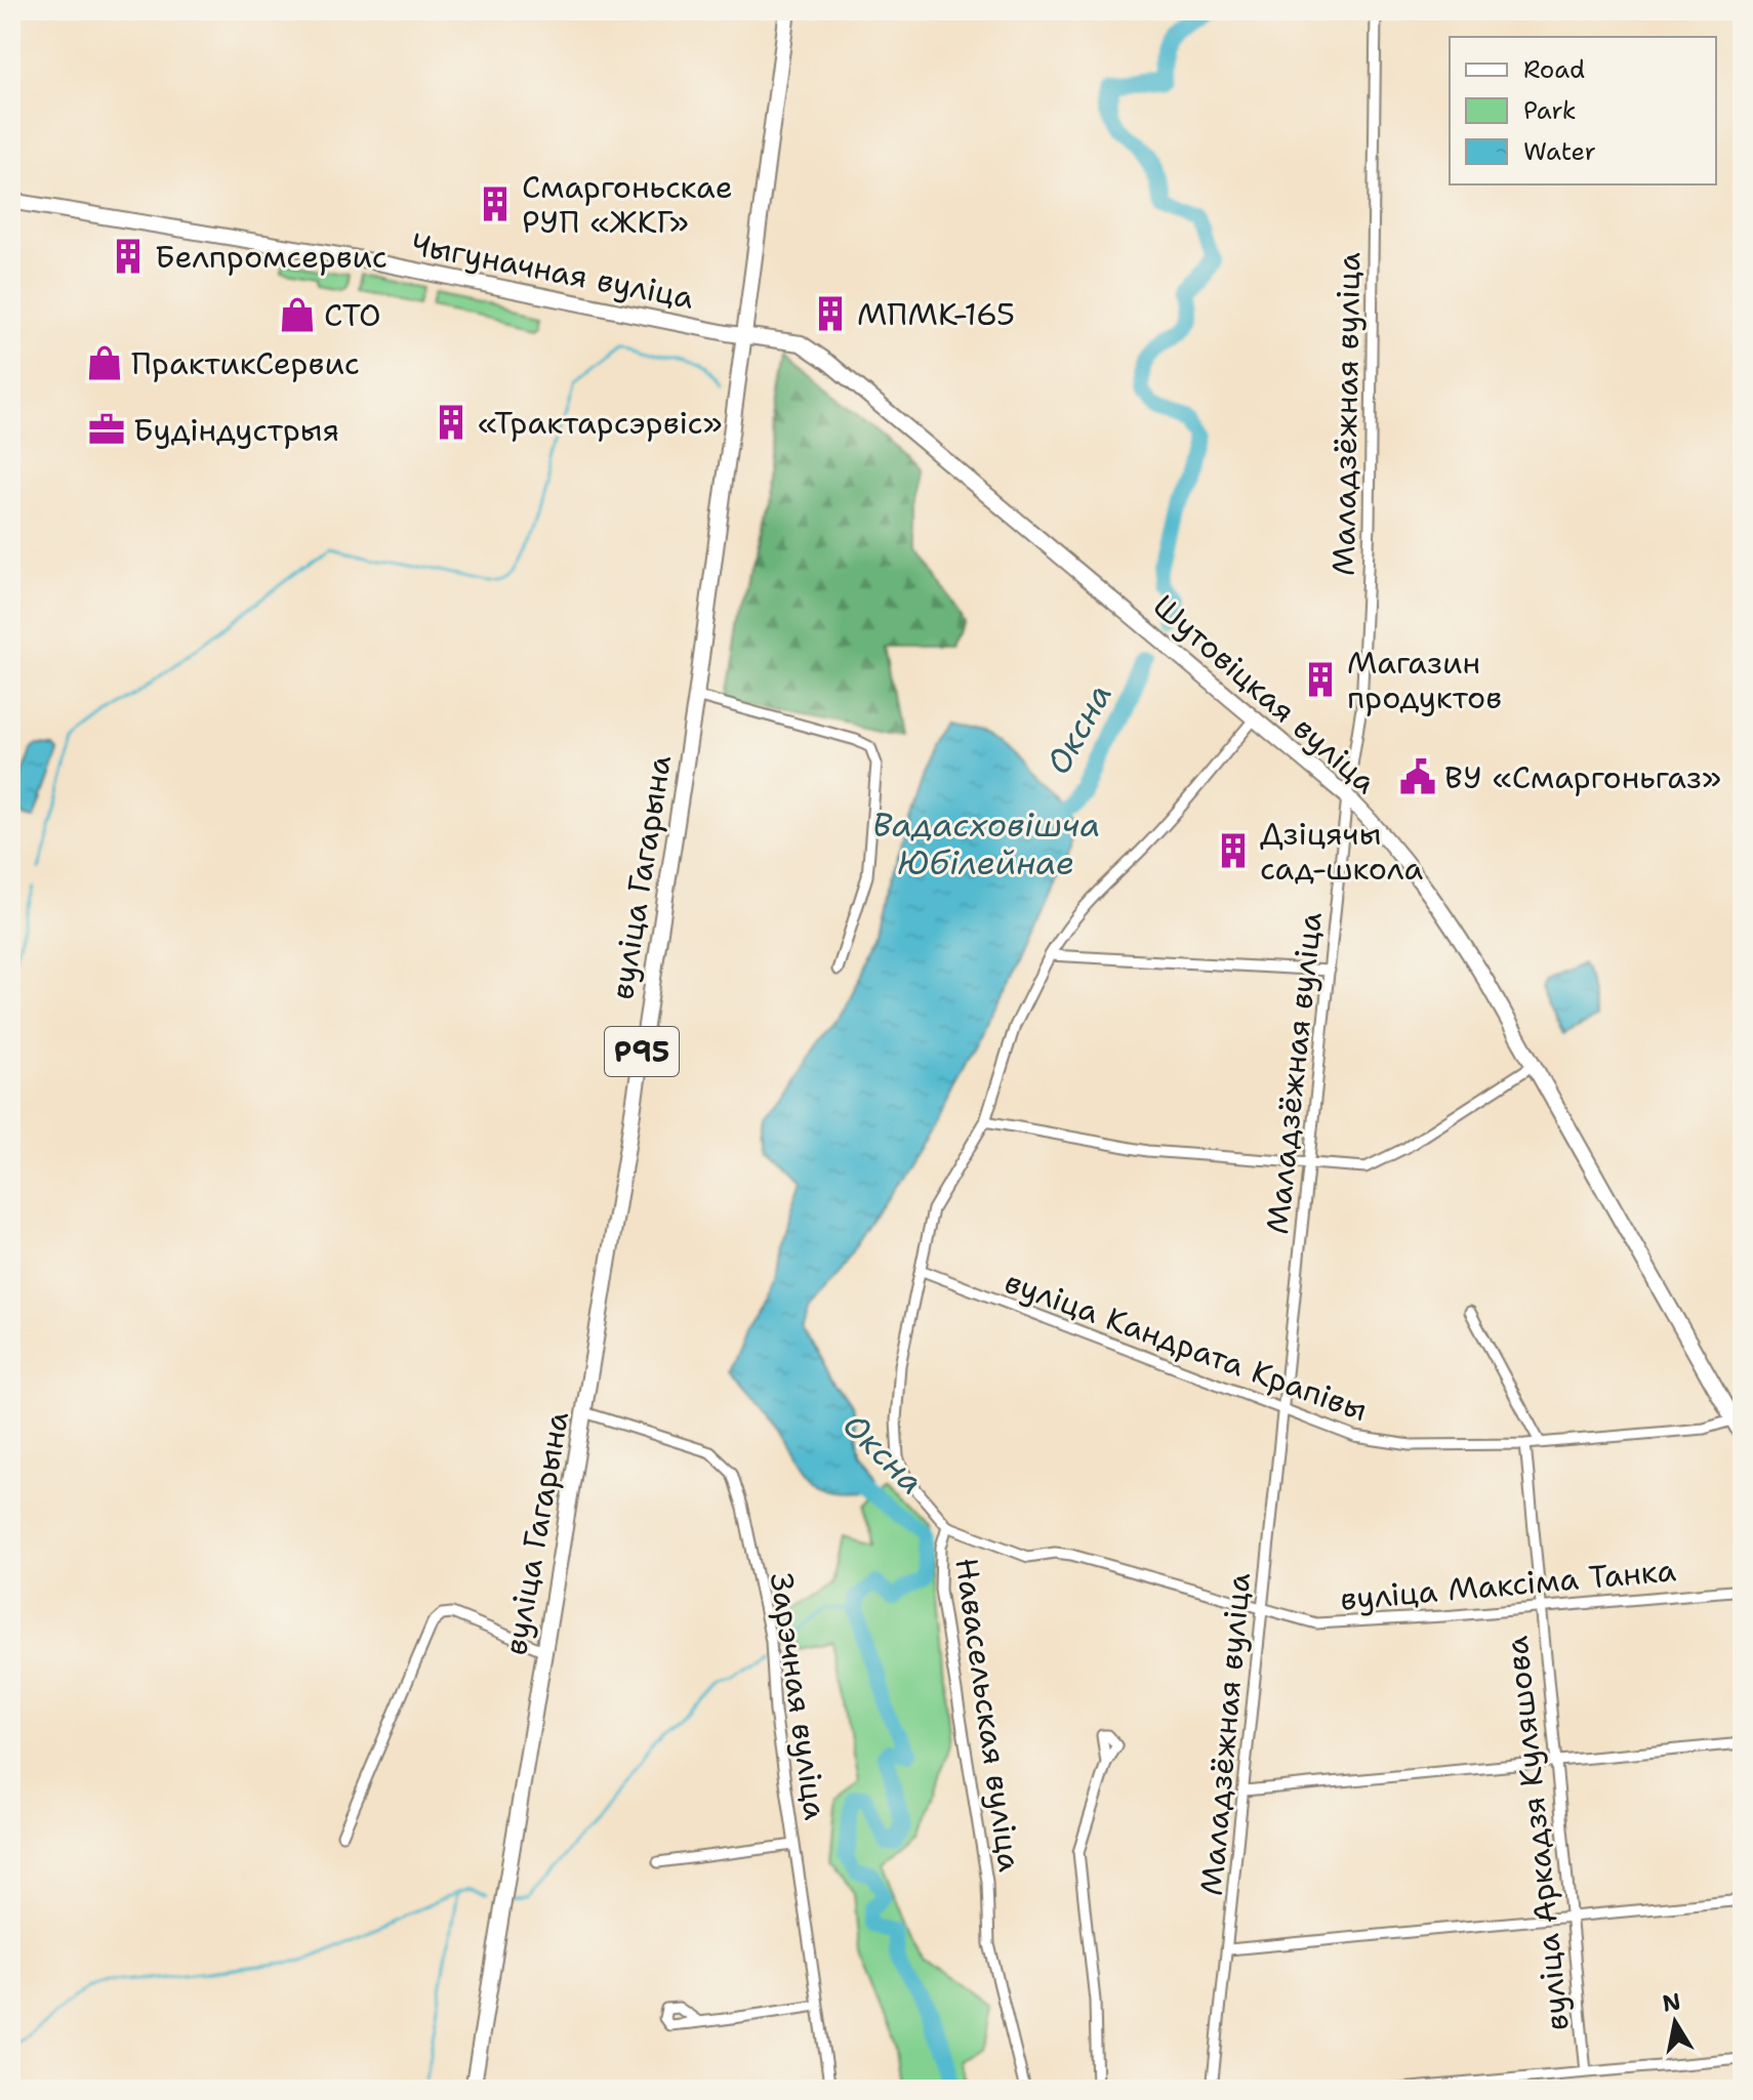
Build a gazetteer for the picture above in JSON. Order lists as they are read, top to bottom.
{
  "streets": {
    "main road": [
      "Чыгуначная вуліца",
      "Шутовіцкая вуліца",
      "вуліца Гагарына",
      "Р95"
    ],
    "street": [
      "Маладзёжная вуліца",
      "вуліца Кандрата Крапівы",
      "вуліца Максіма Танка",
      "Зарэчная вуліца",
      "Навасельская вуліца",
      "вуліца Аркадзя Куляшова"
    ]
  },
  "crossings": [
    ["Чыгуначная вуліца", "Шутовіцкая вуліца"],
    ["Чыгуначная вуліца", "вуліца Гагарына"],
    ["Маладзёжная вуліца", "Шутовіцкая вуліца"],
    ["Маладзёжная вуліца", "вуліца Кандрата Крапівы"],
    ["Маладзёжная вуліца", "вуліца Максіма Танка"],
    ["Шутовіцкая вуліца", "вуліца Гагарына"],
    ["Шутовіцкая вуліца", "вуліца Кандрата Крапівы"],
    ["Шутовіцкая вуліца", "Навасельская вуліца"],
    ["вуліца Гагарына", "Зарэчная вуліца"],
    ["вуліца Кандрата Крапівы", "Навасельская вуліца"],
    ["вуліца Кандрата Крапівы", "вуліца Аркадзя Куляшова"],
    ["вуліца Максіма Танка", "Навасельская вуліца"],
    ["вуліца Максіма Танка", "вуліца Аркадзя Куляшова"]
  ],
  "water": ["Оксна", "Вадасховішча Юбілейнае"],
  "places": {
    "building": [
      "Смаргоньскае РУП «ЖКГ»",
      "Белпромсервис",
      "МПМК-165",
      "«Трактарсэрвіс»",
      "Магазин продуктов",
      "Дзіцячы сад-школа"
    ],
    "shop": ["СТО", "ПрактикСервис"],
    "office": ["Будіндустрыя"],
    "public building": ["ВУ «Смаргоньгаз»"]
  },
  "legend": ["Road", "Park", "Water"],
  "north": "top"
}
